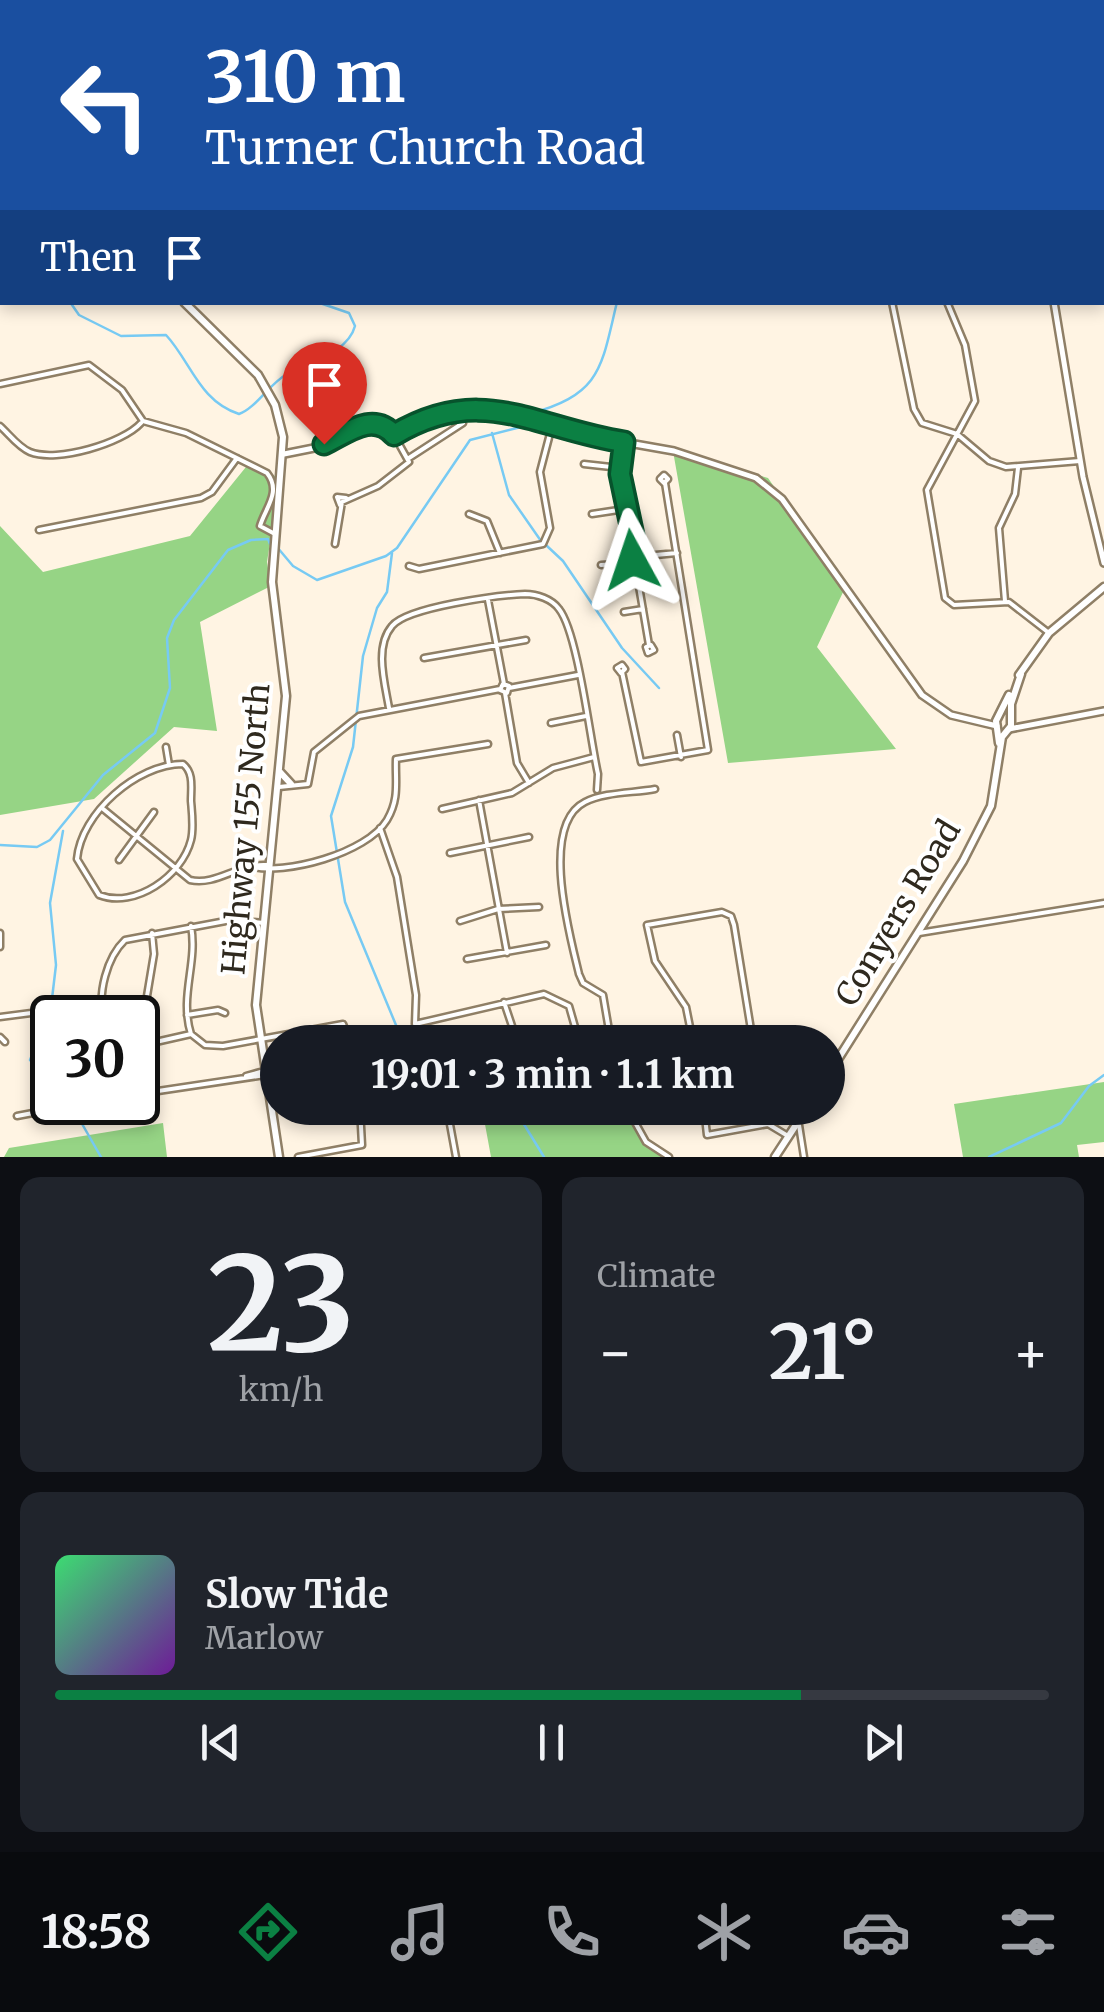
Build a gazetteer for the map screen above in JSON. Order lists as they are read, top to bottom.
{
  "streets": {
    "main road": ["Highway 155 North", "Conyers Road"]
  },
  "page": {
    "turn": ["310 m", "Turner Church Road"],
    "then": "Then",
    "limit": "30",
    "trip": "19:01 · 3 min · 1.1 km",
    "tile": [
      ["23", "km/h"],
      "Climate"
    ],
    "heat": ["−", "21°", "+"],
    "song": ["Slow Tide", "Marlow"],
    "tabs": "18:58"
  }
}
